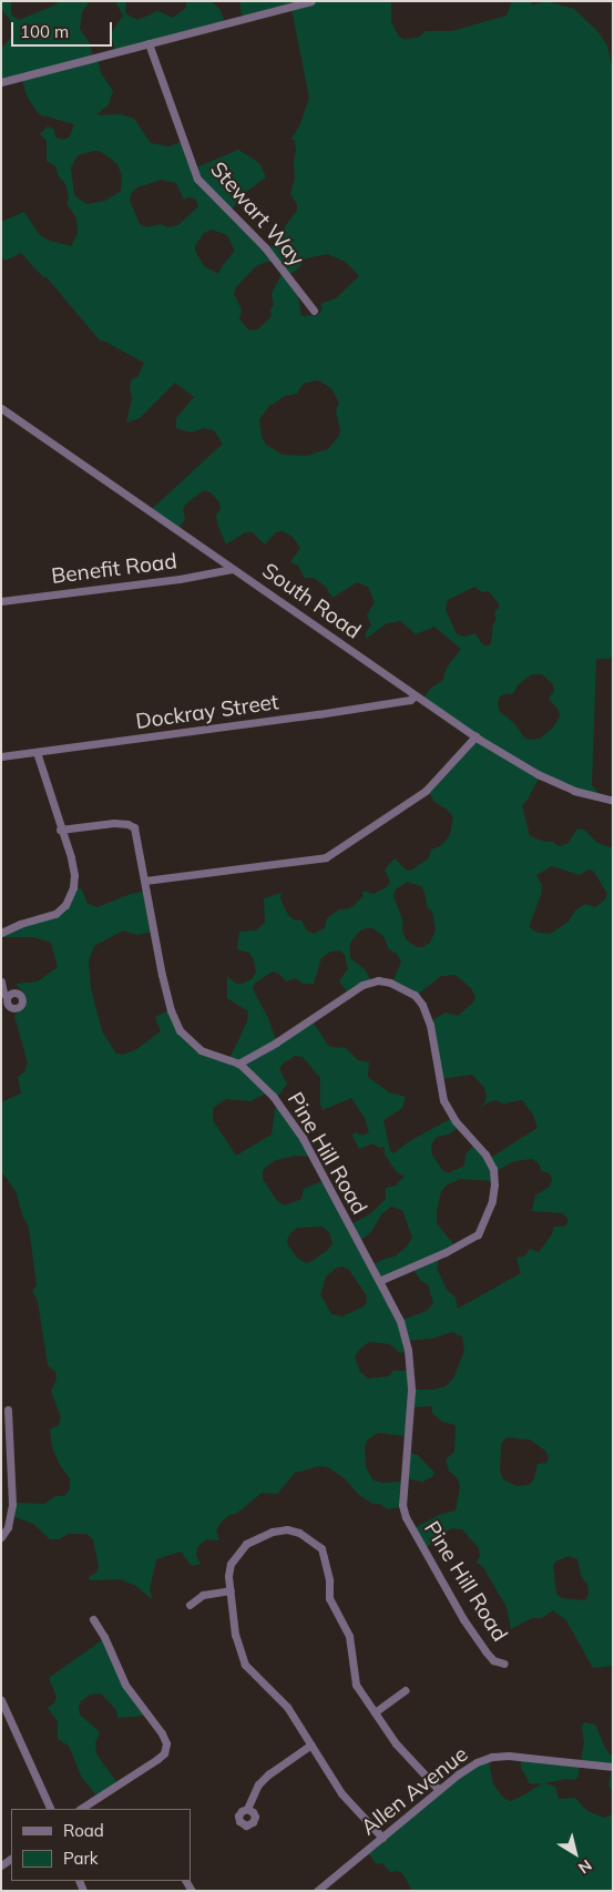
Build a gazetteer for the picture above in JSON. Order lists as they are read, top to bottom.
{
  "streets": {
    "street": [
      "Stewart Way",
      "Benefit Road",
      "South Road",
      "Dockray Street",
      "Pine Hill Road",
      "Allen Avenue"
    ]
  },
  "crossings": [
    ["Benefit Road", "South Road"],
    ["South Road", "Dockray Street"]
  ],
  "legend": ["Road", "Park"],
  "scale_bar": "100 m",
  "north": "bottom right"
}
